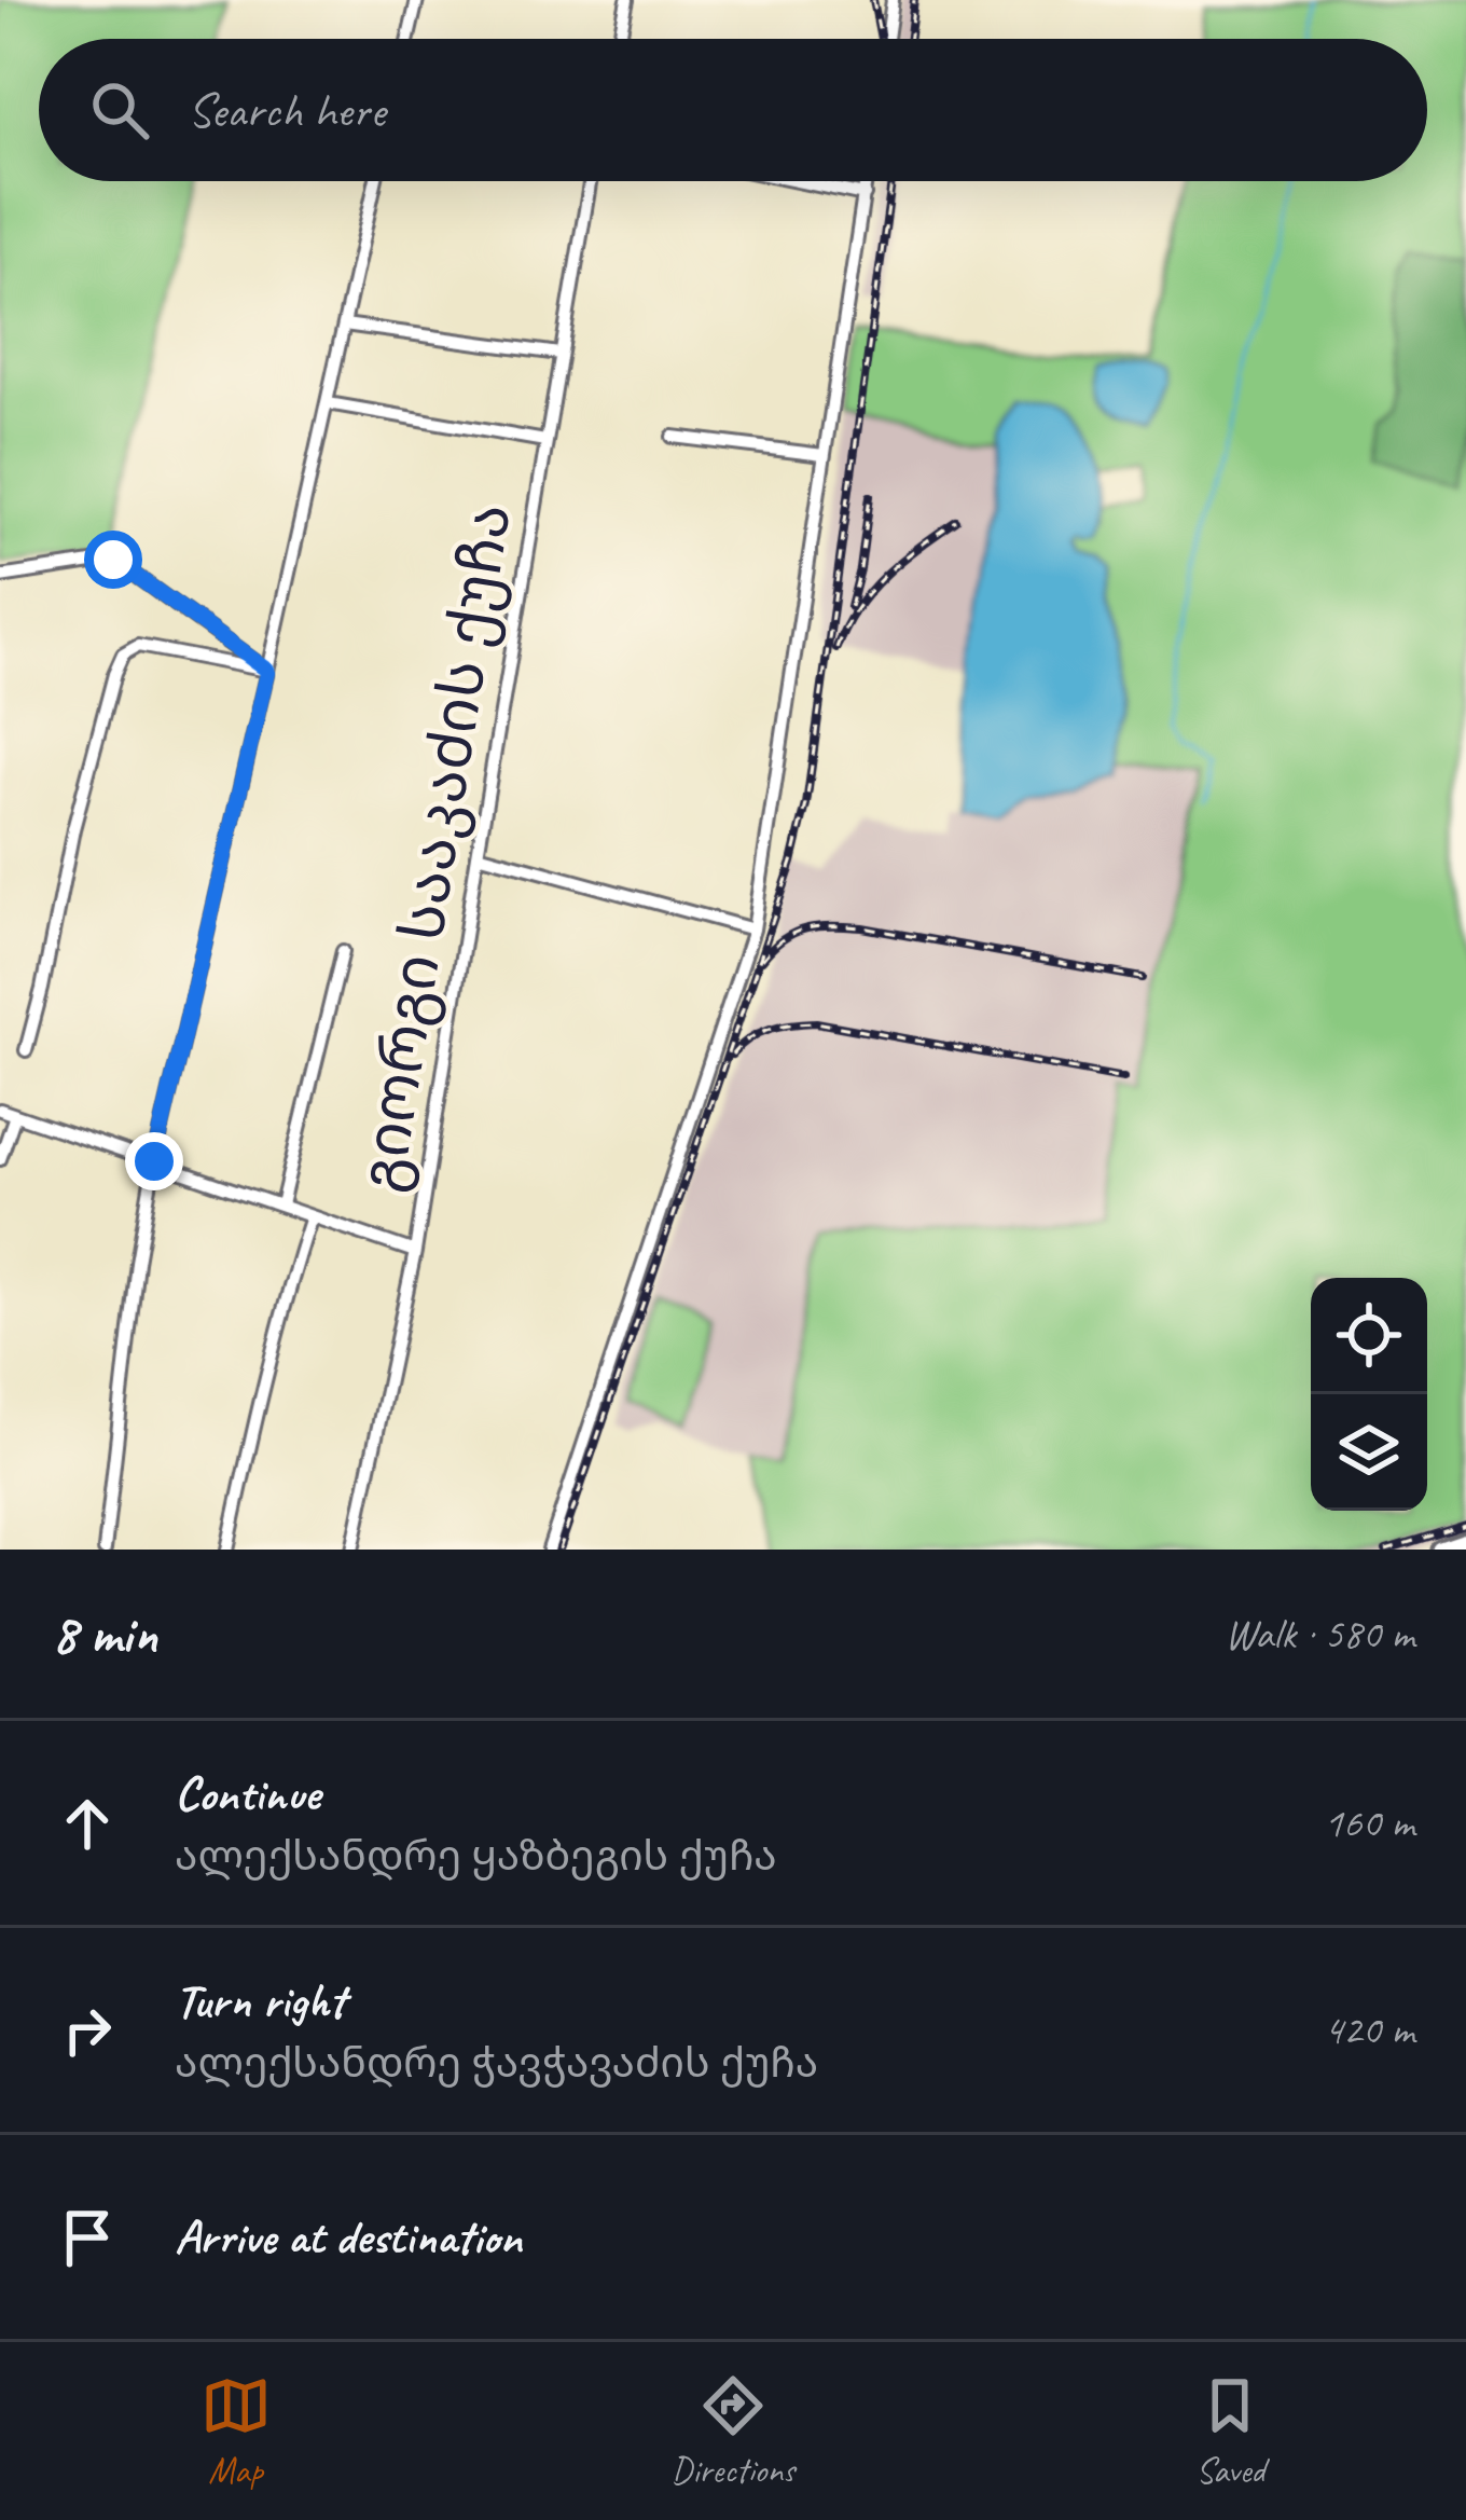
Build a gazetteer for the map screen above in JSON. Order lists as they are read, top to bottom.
{
  "streets": {
    "street": ["გიორგი სააკაძის ქუჩა"]
  },
  "page": {
    "search": "Search here",
    "heading": ["8 min", "Walk · 580 m"],
    "list": [
      ["Continue", "ალექსანდრე ყაზბეგის ქუჩა", "160 m"],
      ["Turn right", "ალექსანდრე ჭავჭავაძის ქუჩა", "420 m"],
      "Arrive at destination"
    ],
    "nav": ["Map", "Directions", "Saved"]
  }
}
